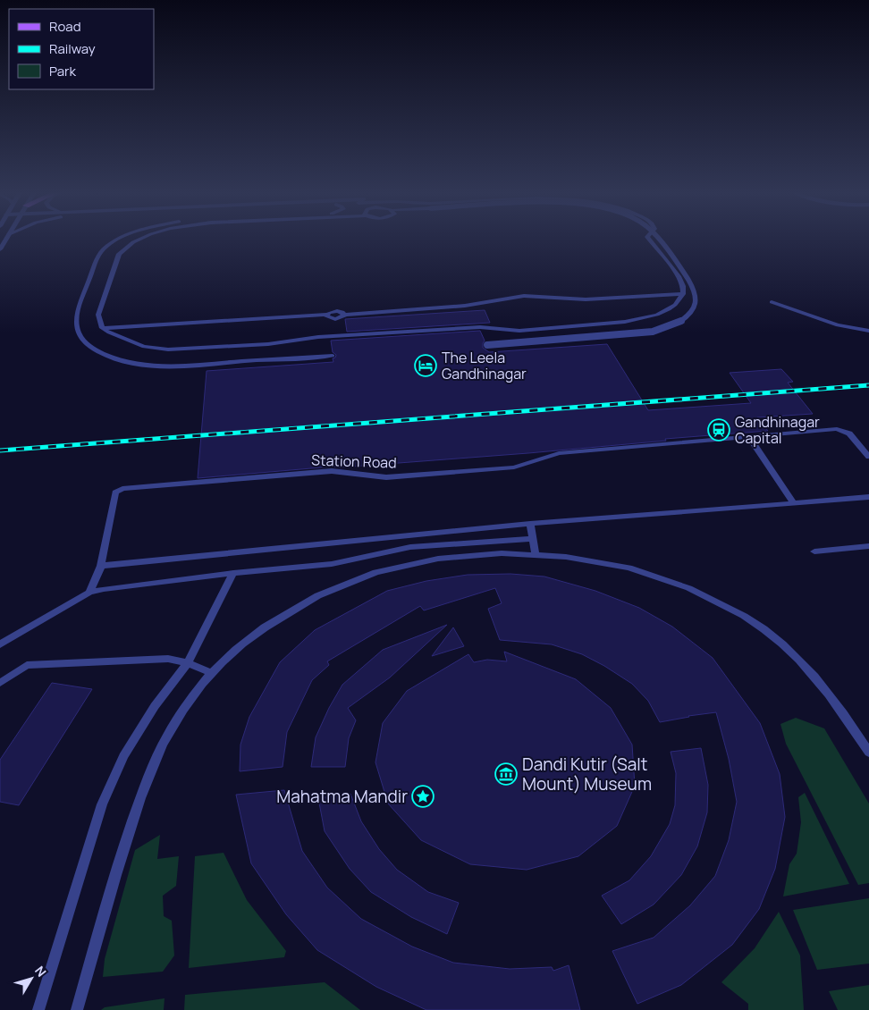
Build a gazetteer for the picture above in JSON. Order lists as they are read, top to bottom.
{
  "streets": {
    "lane": ["Station Road"]
  },
  "places": {
    "hotel": ["The Leela Gandhinagar"],
    "station": ["Gandhinagar Capital"],
    "museum": ["Dandi Kutir (Salt Mount) Museum"],
    "place": ["Mahatma Mandir"]
  },
  "legend": ["Road", "Railway", "Park"],
  "north": "top right"
}
